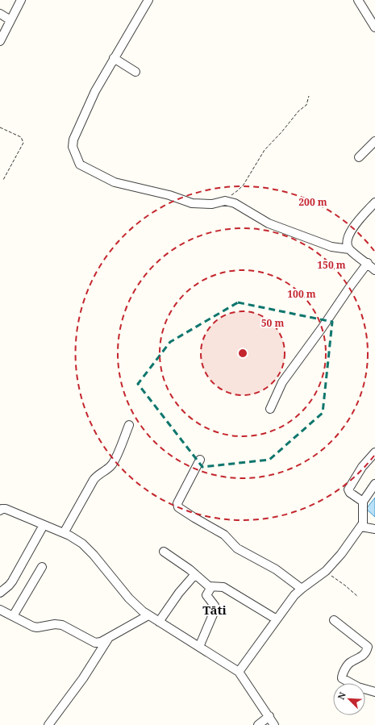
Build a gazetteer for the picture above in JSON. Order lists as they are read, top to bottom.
{
  "districts": ["Tāti"],
  "north": "top left",
  "rings": [
    "200 m",
    "150 m",
    "100 m",
    "50 m"
  ]
}
